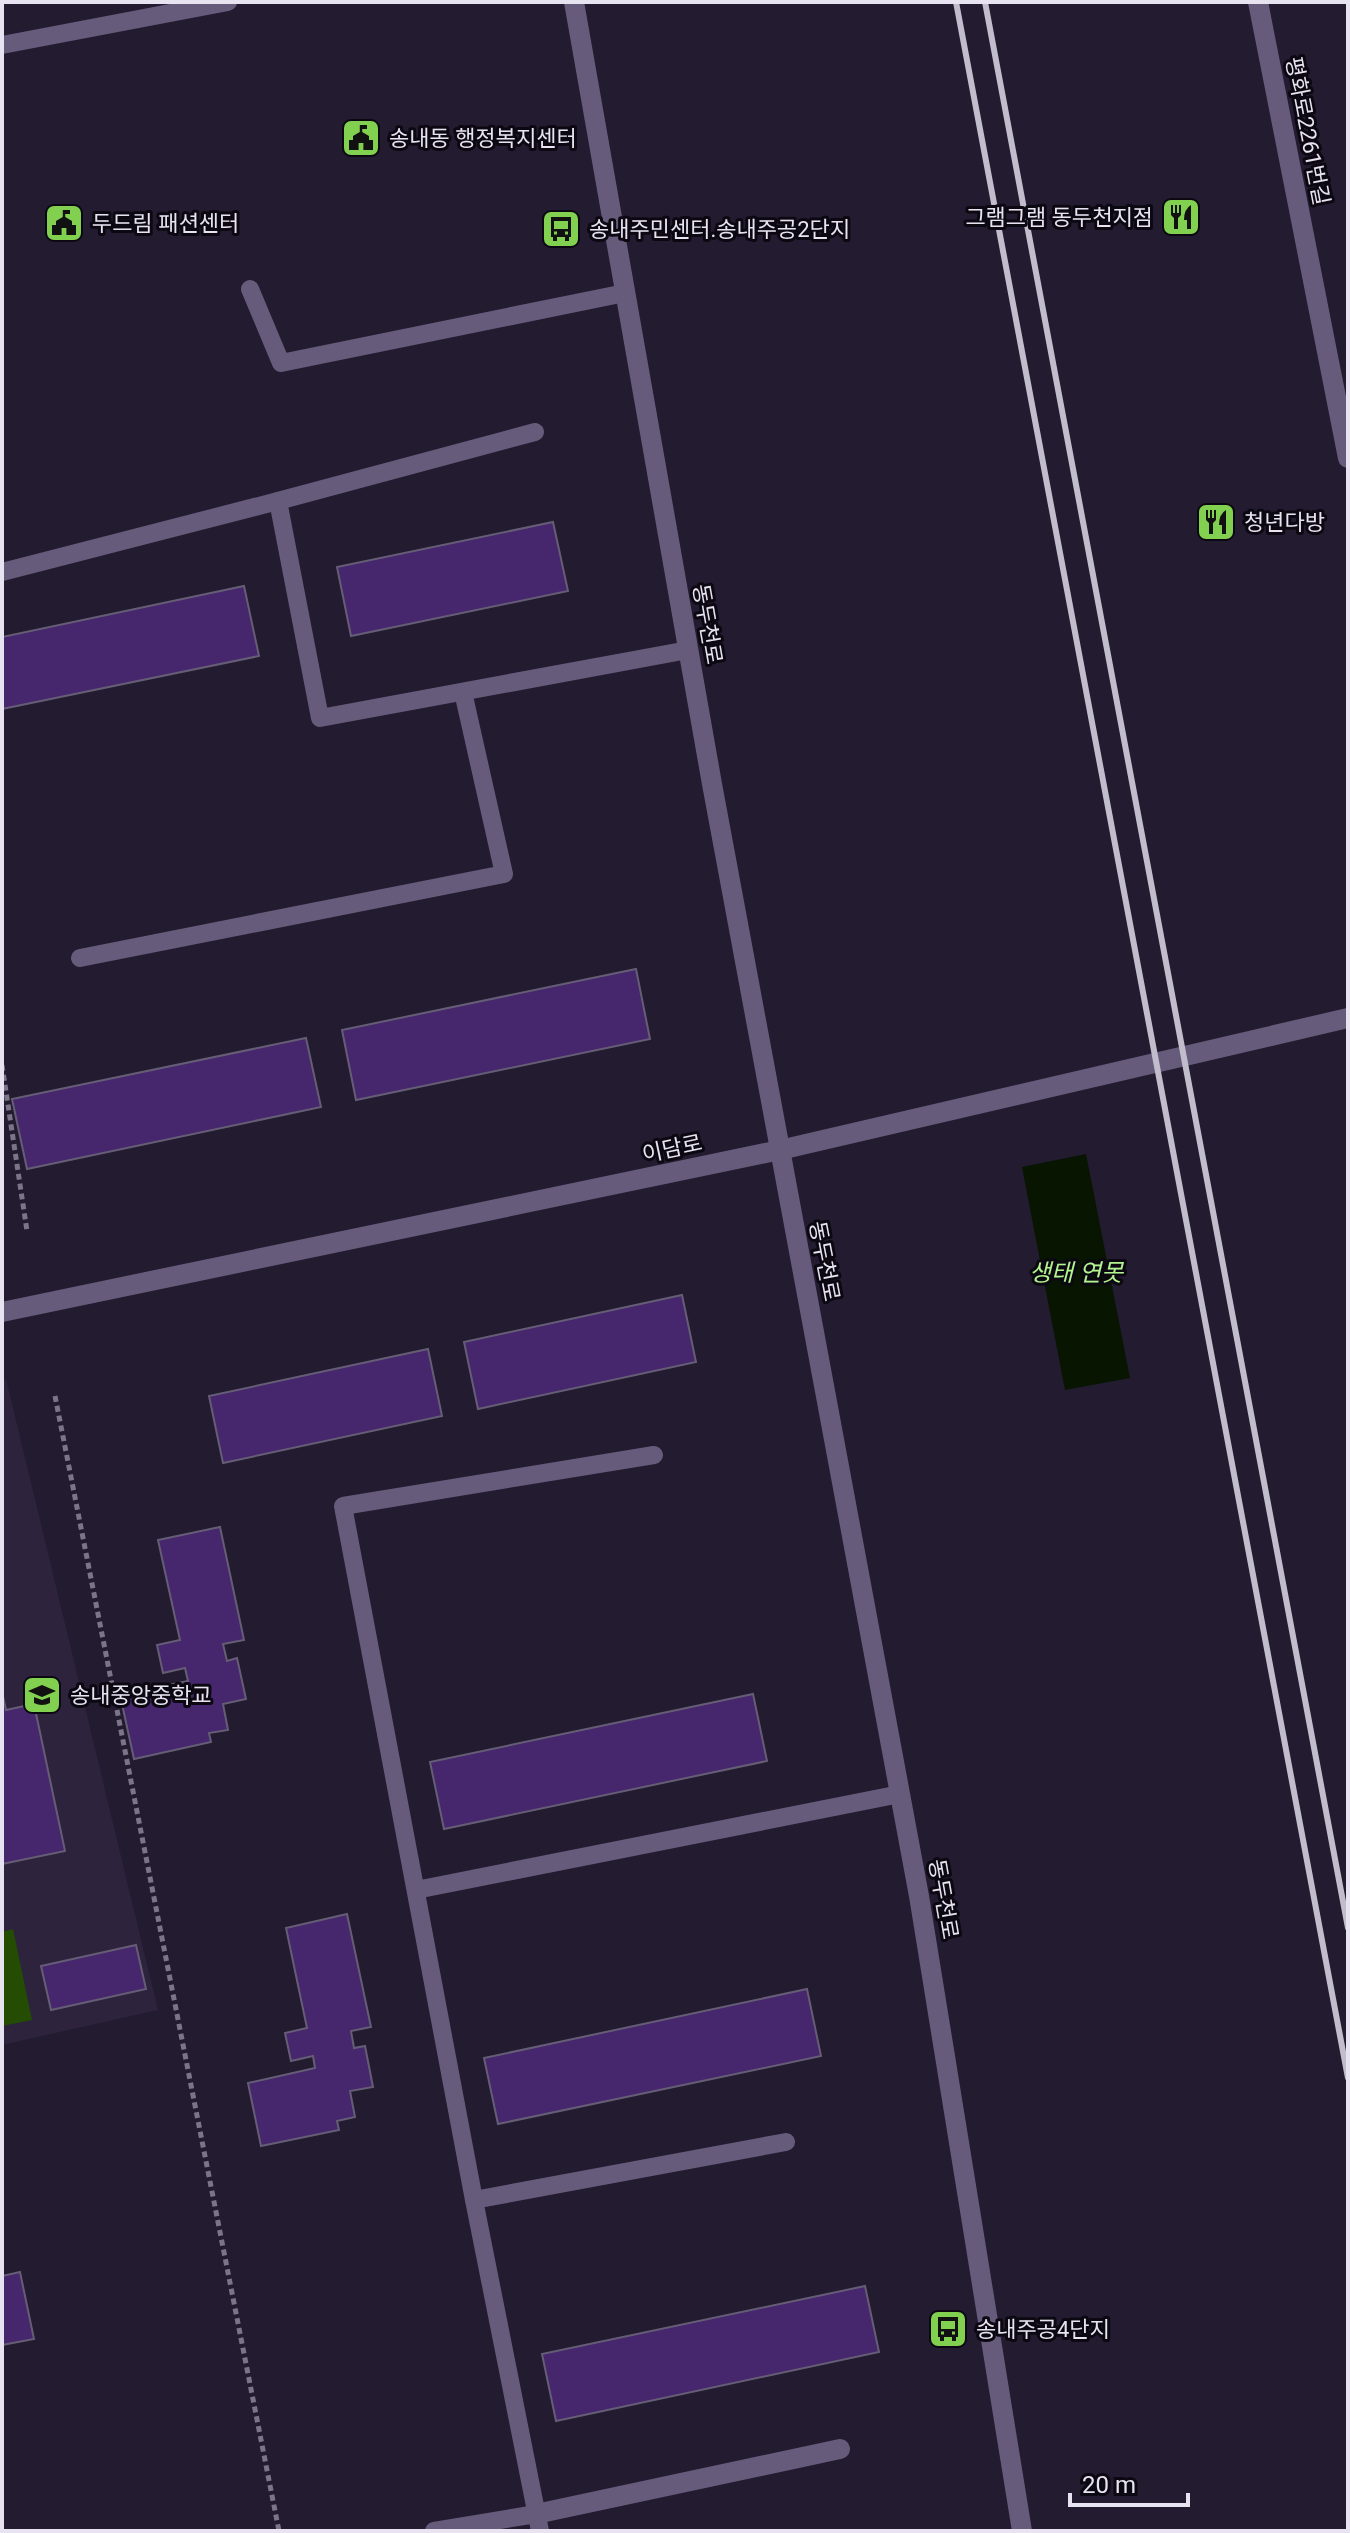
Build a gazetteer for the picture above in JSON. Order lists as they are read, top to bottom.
{
  "streets": {
    "street": ["평화로2261번길", "동두천로", "이담로"]
  },
  "crossings": [
    ["동두천로", "이담로"]
  ],
  "water": ["생태 연못"],
  "places": {
    "public building": ["송내동 행정복지센터", "두드림 패션센터"],
    "restaurant": ["그램그램 동두천지점", "청년다방"],
    "bus stop": ["송내주민센터.송내주공2단지", "송내주공4단지"],
    "school or university": ["송내중앙중학교"]
  },
  "scale_bar": "20 m"
}
